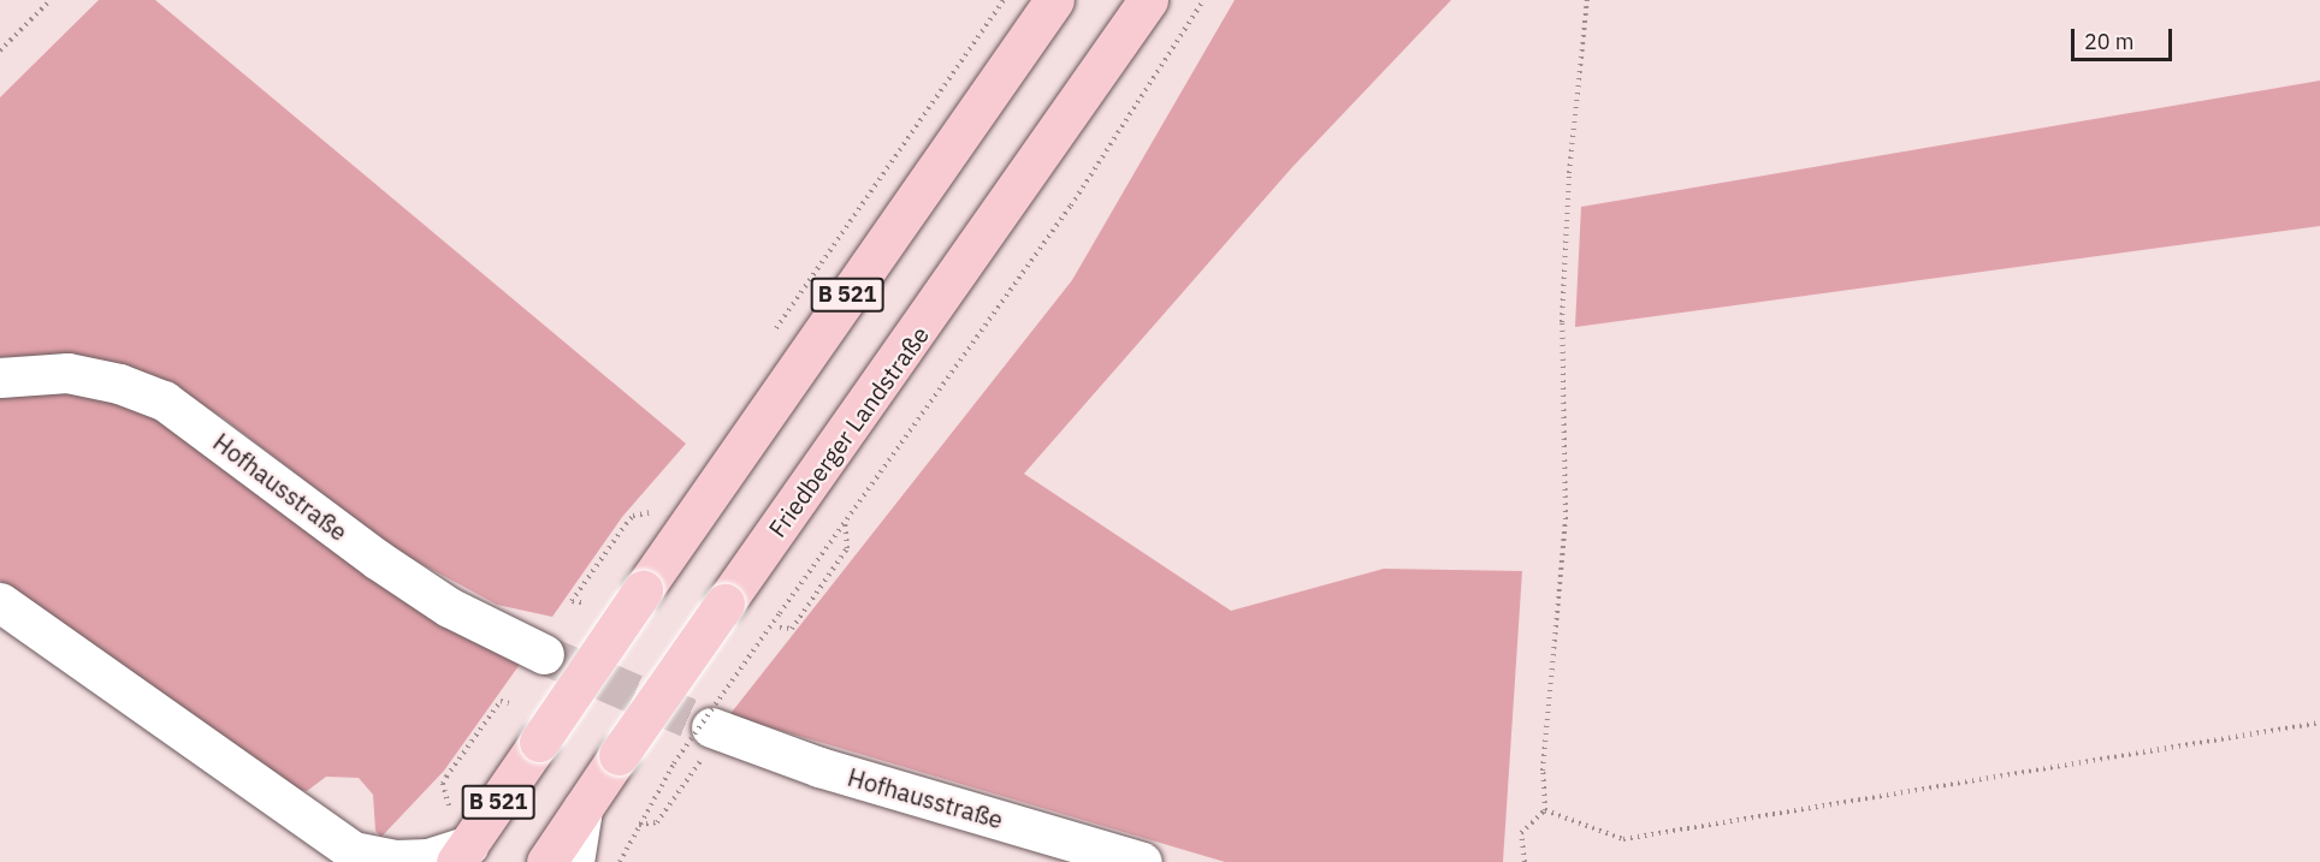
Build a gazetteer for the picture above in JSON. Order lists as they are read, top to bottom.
{
  "streets": {
    "main road": ["B 521", "Friedberger Landstraße"],
    "street": ["Hofhausstraße"]
  },
  "scale_bar": "20 m"
}
